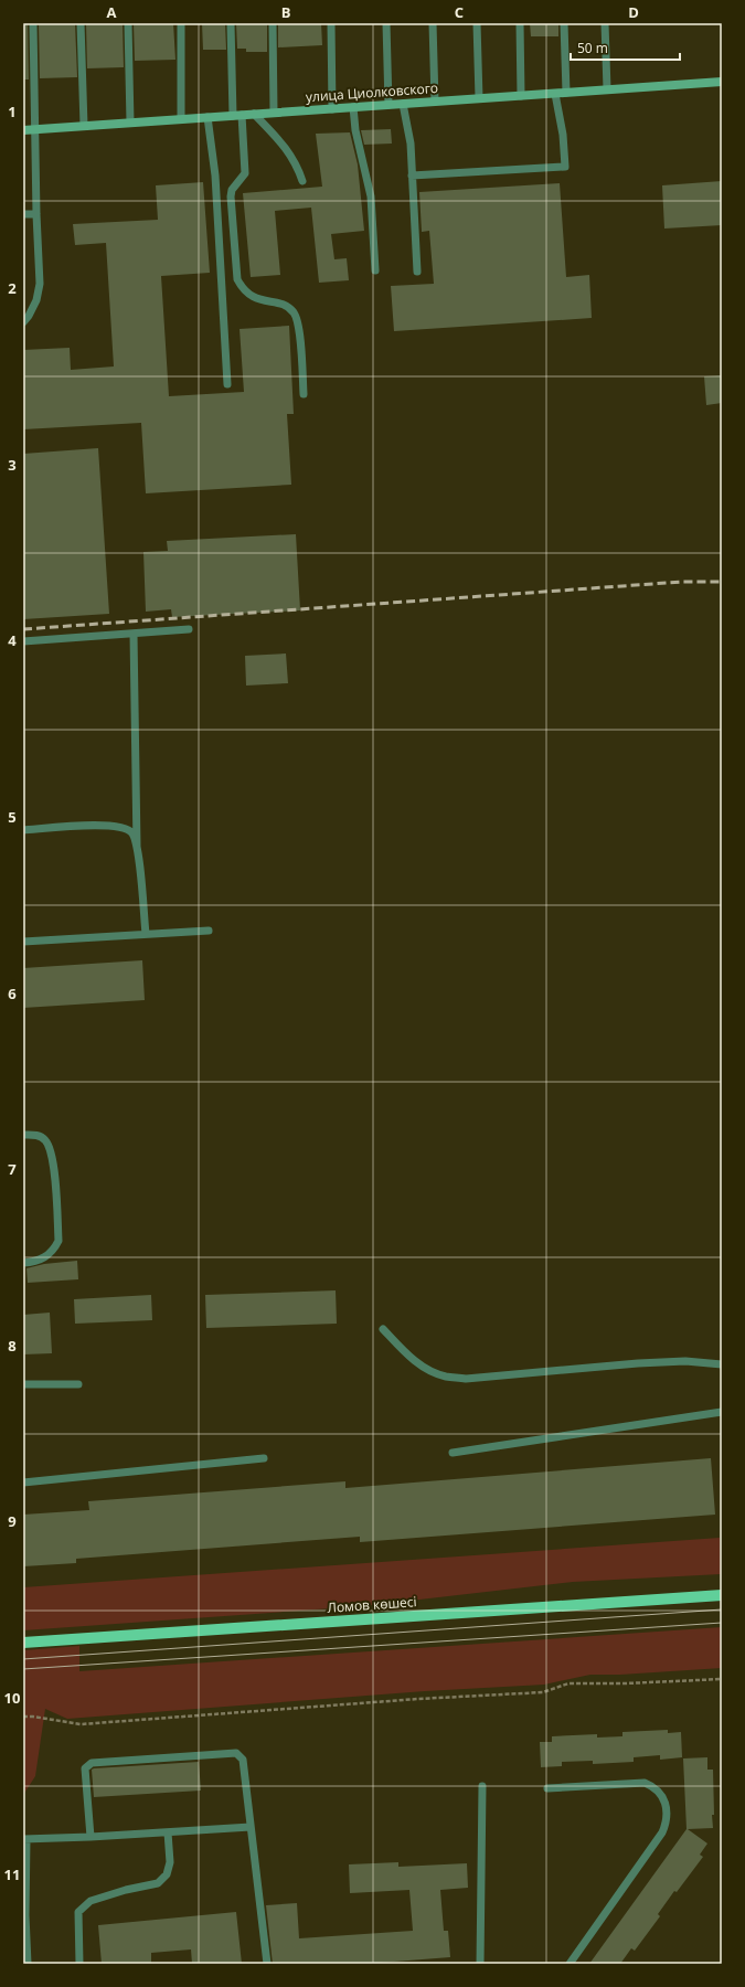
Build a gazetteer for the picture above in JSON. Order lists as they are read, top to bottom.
{
  "streets": {
    "main road": ["Ломов көшесі"],
    "street": ["улица Циолковского"]
  },
  "scale_bar": "50 m",
  "grid": {
    "columns": [
      "A",
      "B",
      "C",
      "D"
    ],
    "rows": [
      "1",
      "2",
      "3",
      "4",
      "5",
      "6",
      "7",
      "8",
      "9",
      "10",
      "11"
    ]
  }
}
